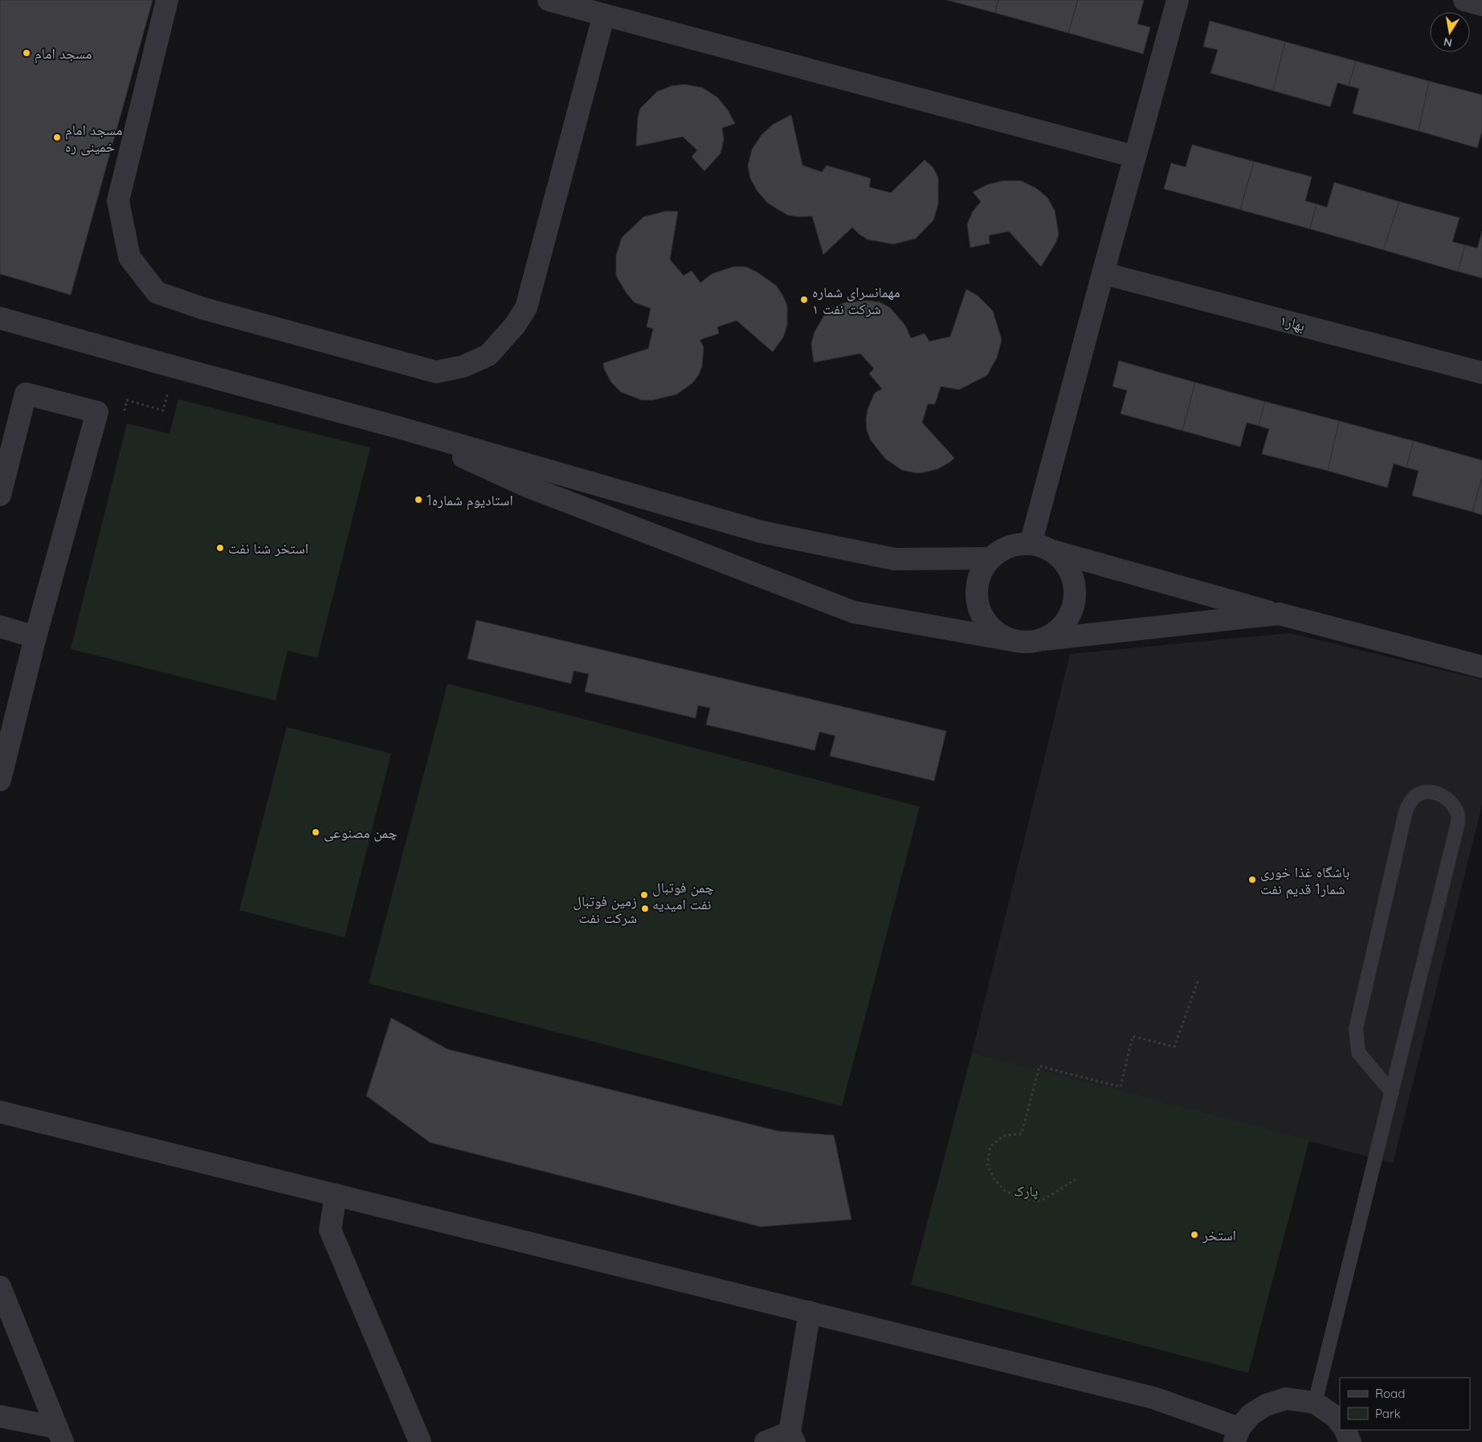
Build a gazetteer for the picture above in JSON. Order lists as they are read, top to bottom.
{
  "streets": {
    "street": ["بهار۱"]
  },
  "parks": ["پارک"],
  "places": [
    "مسجد امام",
    "مسجد امام خمینی ره",
    "مهمانسرای شماره ۱ شرکت نفت",
    "استادیوم شماره1",
    "استخر شنا نفت",
    "چمن مصنوعی",
    "باشگاه غذا خوری شمار1 قدیم نفت",
    "چمن فوتبال نفت امیدیه",
    "زمین فوتبال شرکت نفت",
    "استخر"
  ],
  "legend": ["Road", "Park"],
  "north": "bottom"
}
